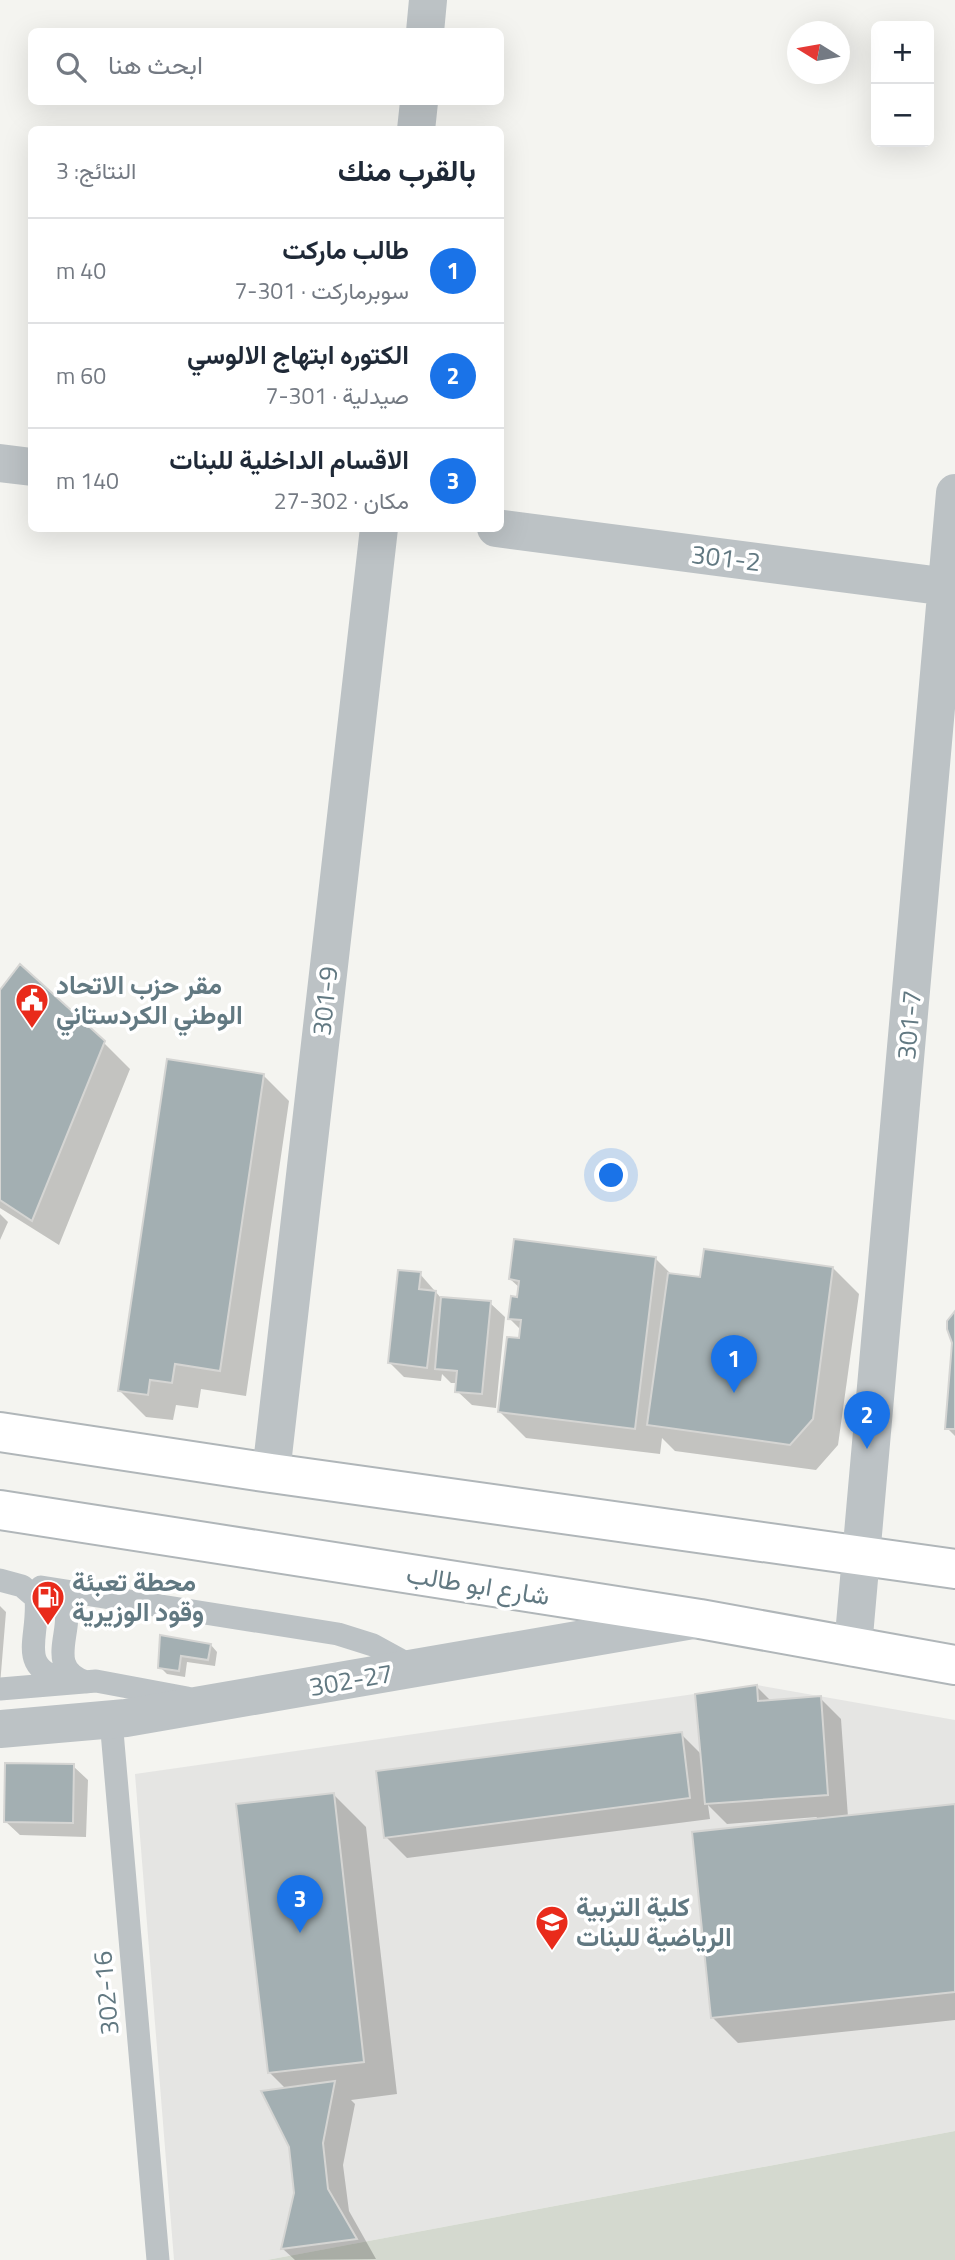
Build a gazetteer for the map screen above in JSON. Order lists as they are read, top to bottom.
{
  "streets": {
    "main road": ["شارع ابو طالب"],
    "street": [
      "301-2",
      "301-9",
      "301-7",
      "302-27"
    ],
    "lane": ["302-16"]
  },
  "crossings": [
    ["301-2", "301-7"],
    ["301-7", "شارع ابو طالب"],
    ["شارع ابو طالب", "302-27"],
    ["302-27", "302-16"]
  ],
  "places": {
    "public building": ["مقر حزب الاتحاد الوطني الكردستاني"],
    "fuel station": ["محطة تعبئة وقود الوزيرية"],
    "school or university": ["كلية التربية الرياضية للبنات"]
  },
  "north": "left",
  "page": {
    "map_buttons": ["+", "−"],
    "search": "ابحث هنا",
    "heading": ["بالقرب منك", "النتائج: 3"],
    "list": [
      {
        "mark": "1",
        "name": "طالب ماركت",
        "note": "سوبرماركت · 301-7",
        "value": "40 m"
      },
      {
        "mark": "2",
        "name": "الكتوره ابتهاج الالوسي",
        "note": "صيدلية · 301-7",
        "value": "60 m"
      },
      {
        "mark": "3",
        "name": "الاقسام الداخلية للبنات",
        "note": "مكان · 302-27",
        "value": "140 m"
      }
    ],
    "pins": ["1", "2", "3"]
  }
}
